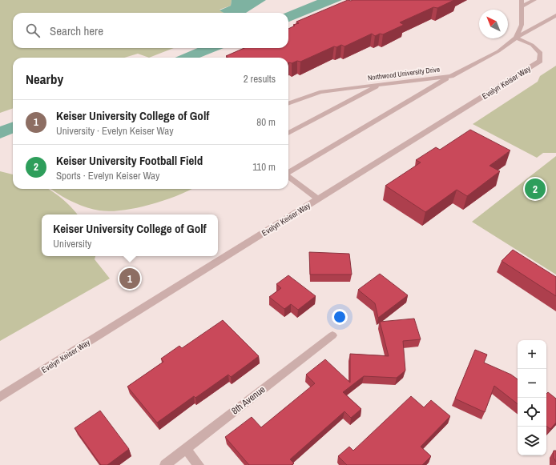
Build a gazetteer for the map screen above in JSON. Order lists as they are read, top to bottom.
{
  "streets": {
    "street": ["Northwood University Drive", "Evelyn Keiser Way", "8th Avenue"]
  },
  "crossings": [
    ["Northwood University Drive", "Evelyn Keiser Way"]
  ],
  "north": "top left",
  "page": {
    "search": "Search here",
    "heading": ["Nearby", "2 results"],
    "list": [
      {
        "mark": "1",
        "name": "Keiser University College of Golf",
        "note": "University · Evelyn Keiser Way",
        "value": "80 m"
      },
      {
        "mark": "2",
        "name": "Keiser University Football Field",
        "note": "Sports · Evelyn Keiser Way",
        "value": "110 m"
      }
    ],
    "pins": ["2", "1"],
    "popup": ["Keiser University College of Golf", "University"],
    "map_buttons": ["+", "−"]
  }
}
